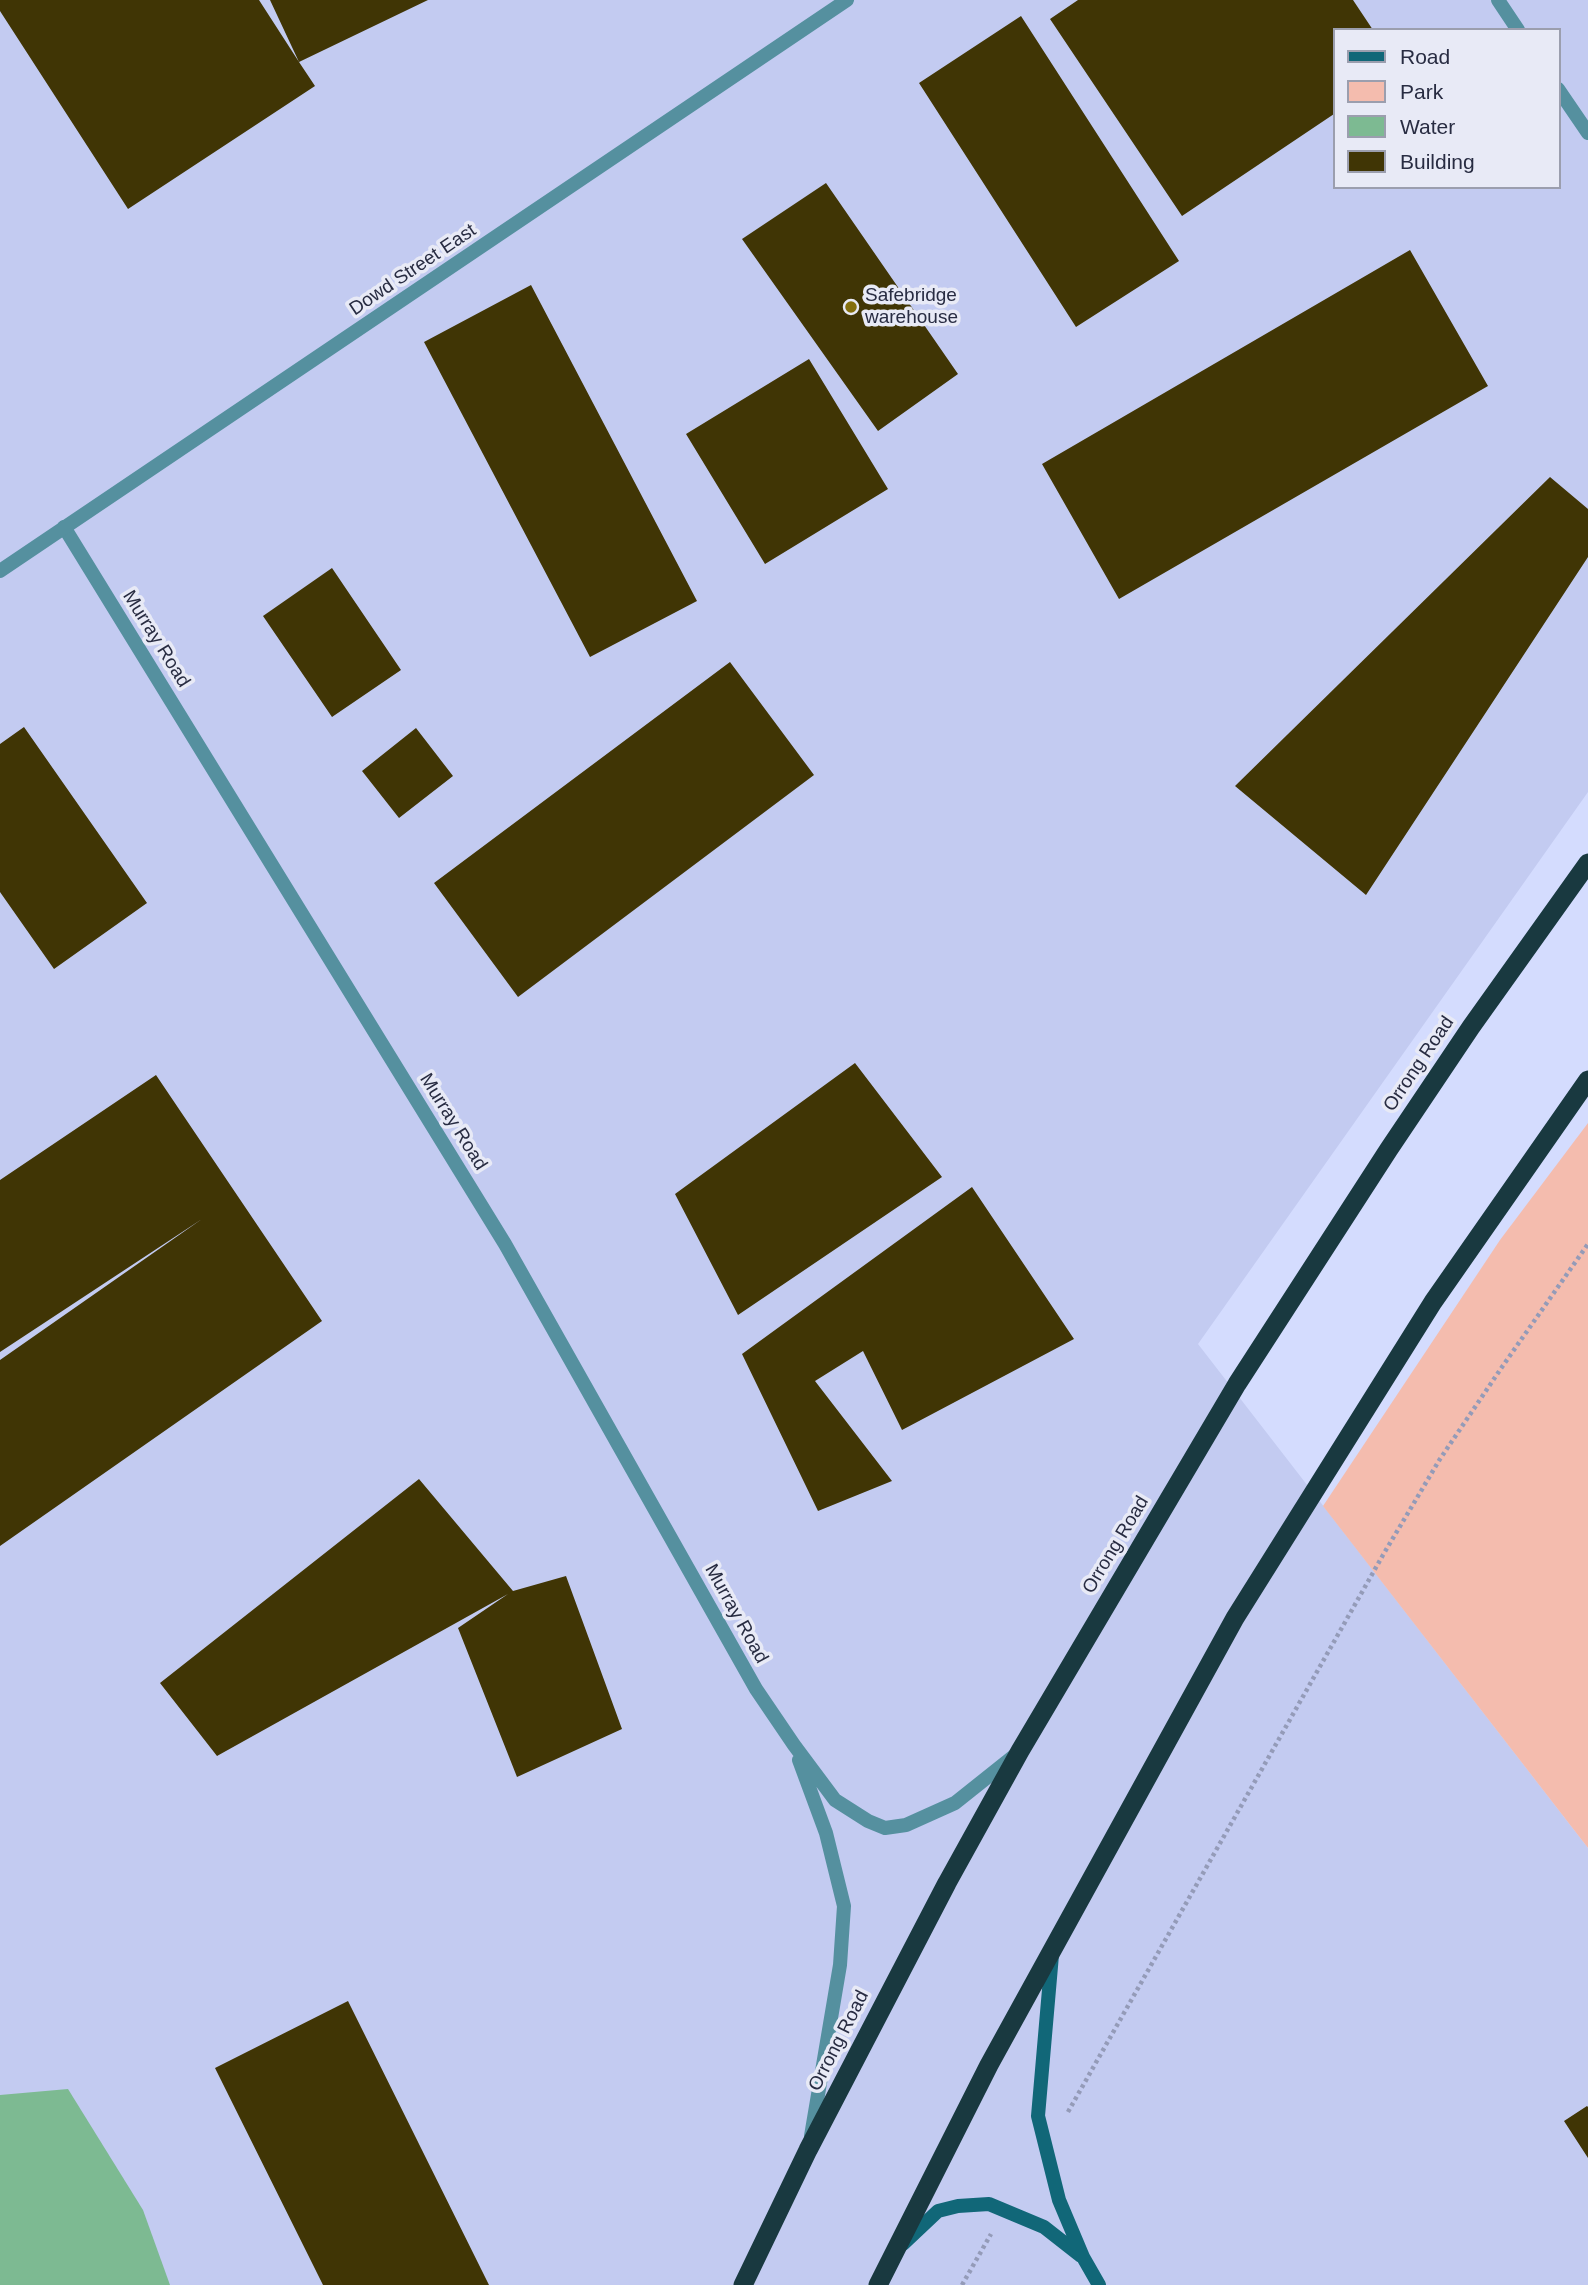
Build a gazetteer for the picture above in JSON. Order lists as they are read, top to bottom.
{
  "streets": {
    "highway": ["Orrong Road"],
    "street": ["Dowd Street East", "Murray Road"]
  },
  "crossings": [
    ["Dowd Street East", "Murray Road"],
    ["Murray Road", "Orrong Road"]
  ],
  "places": ["Safebridge warehouse"],
  "legend": [
    "Road",
    "Park",
    "Water",
    "Building"
  ]
}
